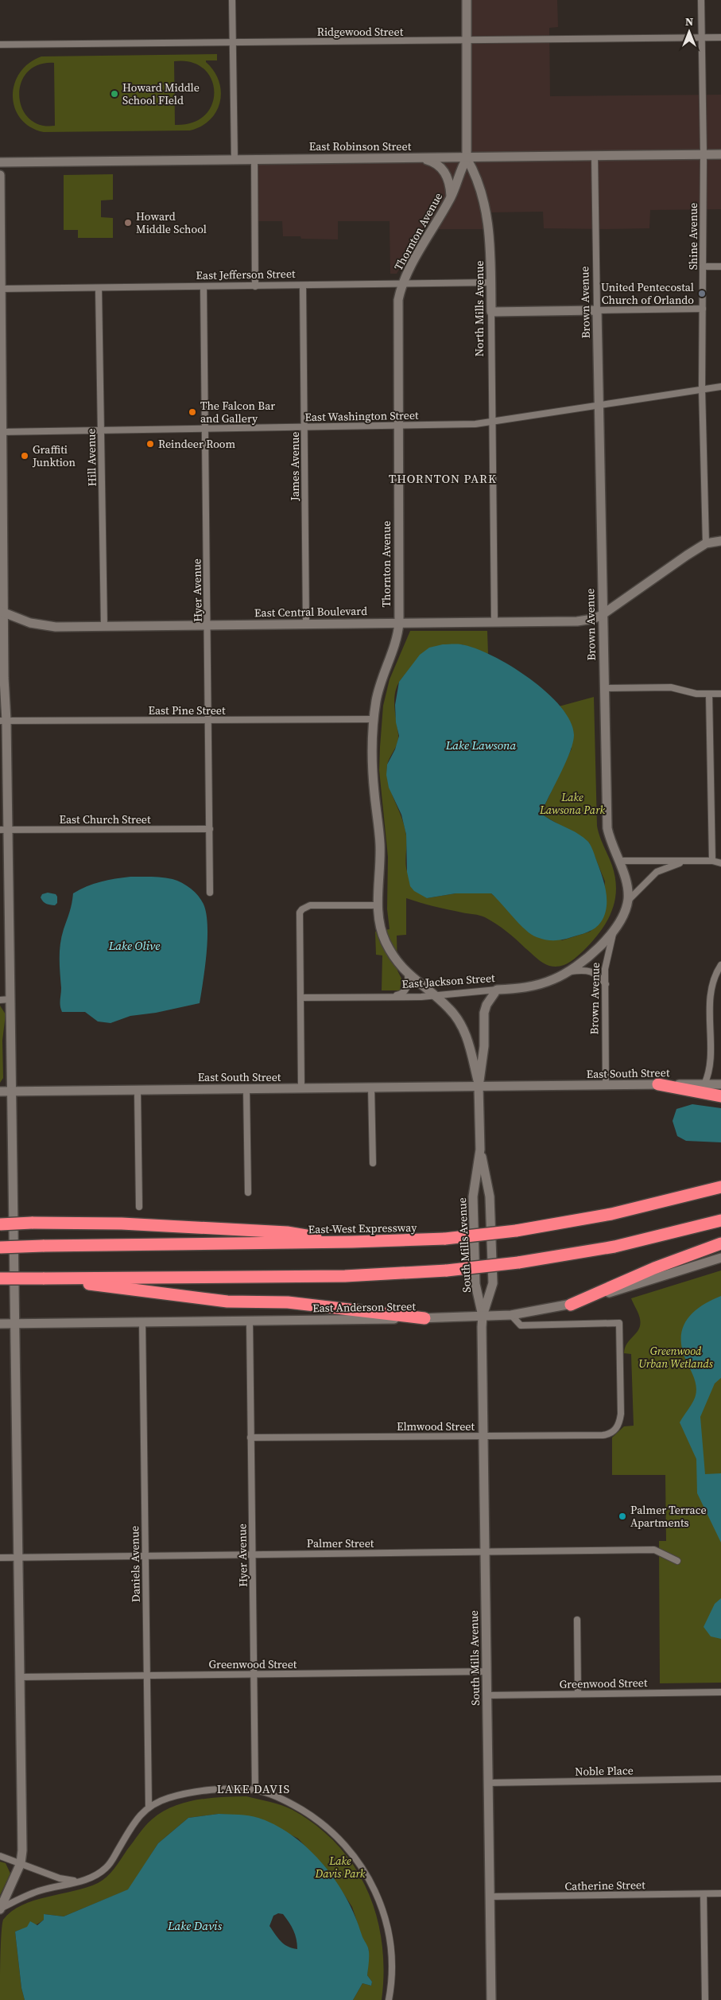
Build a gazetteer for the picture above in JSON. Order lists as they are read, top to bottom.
{
  "streets": {
    "highway": ["East-West Expressway"],
    "street": [
      "Ridgewood Street",
      "East Robinson Street",
      "Thornton Avenue",
      "Shine Avenue",
      "East Jefferson Street",
      "Brown Avenue",
      "North Mills Avenue",
      "East Washington Street",
      "Hill Avenue",
      "James Avenue",
      "Hyer Avenue",
      "East Central Boulevard",
      "East Pine Street",
      "East Church Street",
      "East Jackson Street",
      "East South Street",
      "South Mills Avenue",
      "East Anderson Street",
      "Elmwood Street",
      "Palmer Street",
      "Daniels Avenue",
      "Greenwood Street",
      "Noble Place",
      "Catherine Street"
    ]
  },
  "crossings": [
    ["Ridgewood Street", "Shine Avenue"],
    ["Ridgewood Street", "North Mills Avenue"],
    ["East Robinson Street", "Thornton Avenue"],
    ["East Robinson Street", "Shine Avenue"],
    ["East Robinson Street", "Brown Avenue"],
    ["East Robinson Street", "North Mills Avenue"],
    ["Thornton Avenue", "East Jefferson Street"],
    ["Thornton Avenue", "North Mills Avenue"],
    ["Thornton Avenue", "East Washington Street"],
    ["Thornton Avenue", "East Central Boulevard"],
    ["Thornton Avenue", "East Pine Street"],
    ["Thornton Avenue", "East Jackson Street"],
    ["Thornton Avenue", "East South Street"],
    ["Thornton Avenue", "South Mills Avenue"],
    ["Shine Avenue", "East Washington Street"],
    ["Shine Avenue", "East Central Boulevard"],
    ["East Jefferson Street", "North Mills Avenue"],
    ["East Jefferson Street", "Hill Avenue"],
    ["East Jefferson Street", "James Avenue"],
    ["East Jefferson Street", "Hyer Avenue"],
    ["Brown Avenue", "East Washington Street"],
    ["Brown Avenue", "East Central Boulevard"],
    ["Brown Avenue", "East Jackson Street"],
    ["Brown Avenue", "East South Street"],
    ["North Mills Avenue", "East Washington Street"],
    ["North Mills Avenue", "East Central Boulevard"],
    ["East Washington Street", "Hill Avenue"],
    ["East Washington Street", "James Avenue"],
    ["East Washington Street", "Hyer Avenue"],
    ["Hill Avenue", "East Central Boulevard"],
    ["James Avenue", "East Central Boulevard"],
    ["Hyer Avenue", "East Central Boulevard"],
    ["Hyer Avenue", "East Pine Street"],
    ["Hyer Avenue", "East Church Street"],
    ["Hyer Avenue", "East Anderson Street"],
    ["Hyer Avenue", "Elmwood Street"],
    ["Hyer Avenue", "Palmer Street"],
    ["Hyer Avenue", "Greenwood Street"],
    ["East Jackson Street", "South Mills Avenue"],
    ["East South Street", "South Mills Avenue"],
    ["South Mills Avenue", "East Anderson Street"],
    ["South Mills Avenue", "Elmwood Street"],
    ["South Mills Avenue", "Palmer Street"],
    ["South Mills Avenue", "Greenwood Street"],
    ["South Mills Avenue", "Noble Place"],
    ["South Mills Avenue", "Catherine Street"],
    ["East Anderson Street", "Elmwood Street"],
    ["East Anderson Street", "Daniels Avenue"],
    ["Palmer Street", "Daniels Avenue"],
    ["Daniels Avenue", "Greenwood Street"]
  ],
  "districts": ["THORNTON PARK", "LAKE DAVIS"],
  "water": ["Lake Lawsona", "Lake Olive", "Lake Davis"],
  "parks": ["Lake Lawsona Park", "Greenwood Urban Wetlands", "Lake Davis Park"],
  "places": [
    "Howard Middle School FIeld",
    "Howard Middle School",
    "United Pentecostal Church of Orlando",
    "The Falcon Bar and Gallery",
    "Reindeer Room",
    "Graffiti Junktion",
    "Palmer Terrace Apartments"
  ],
  "north": "top"
}
